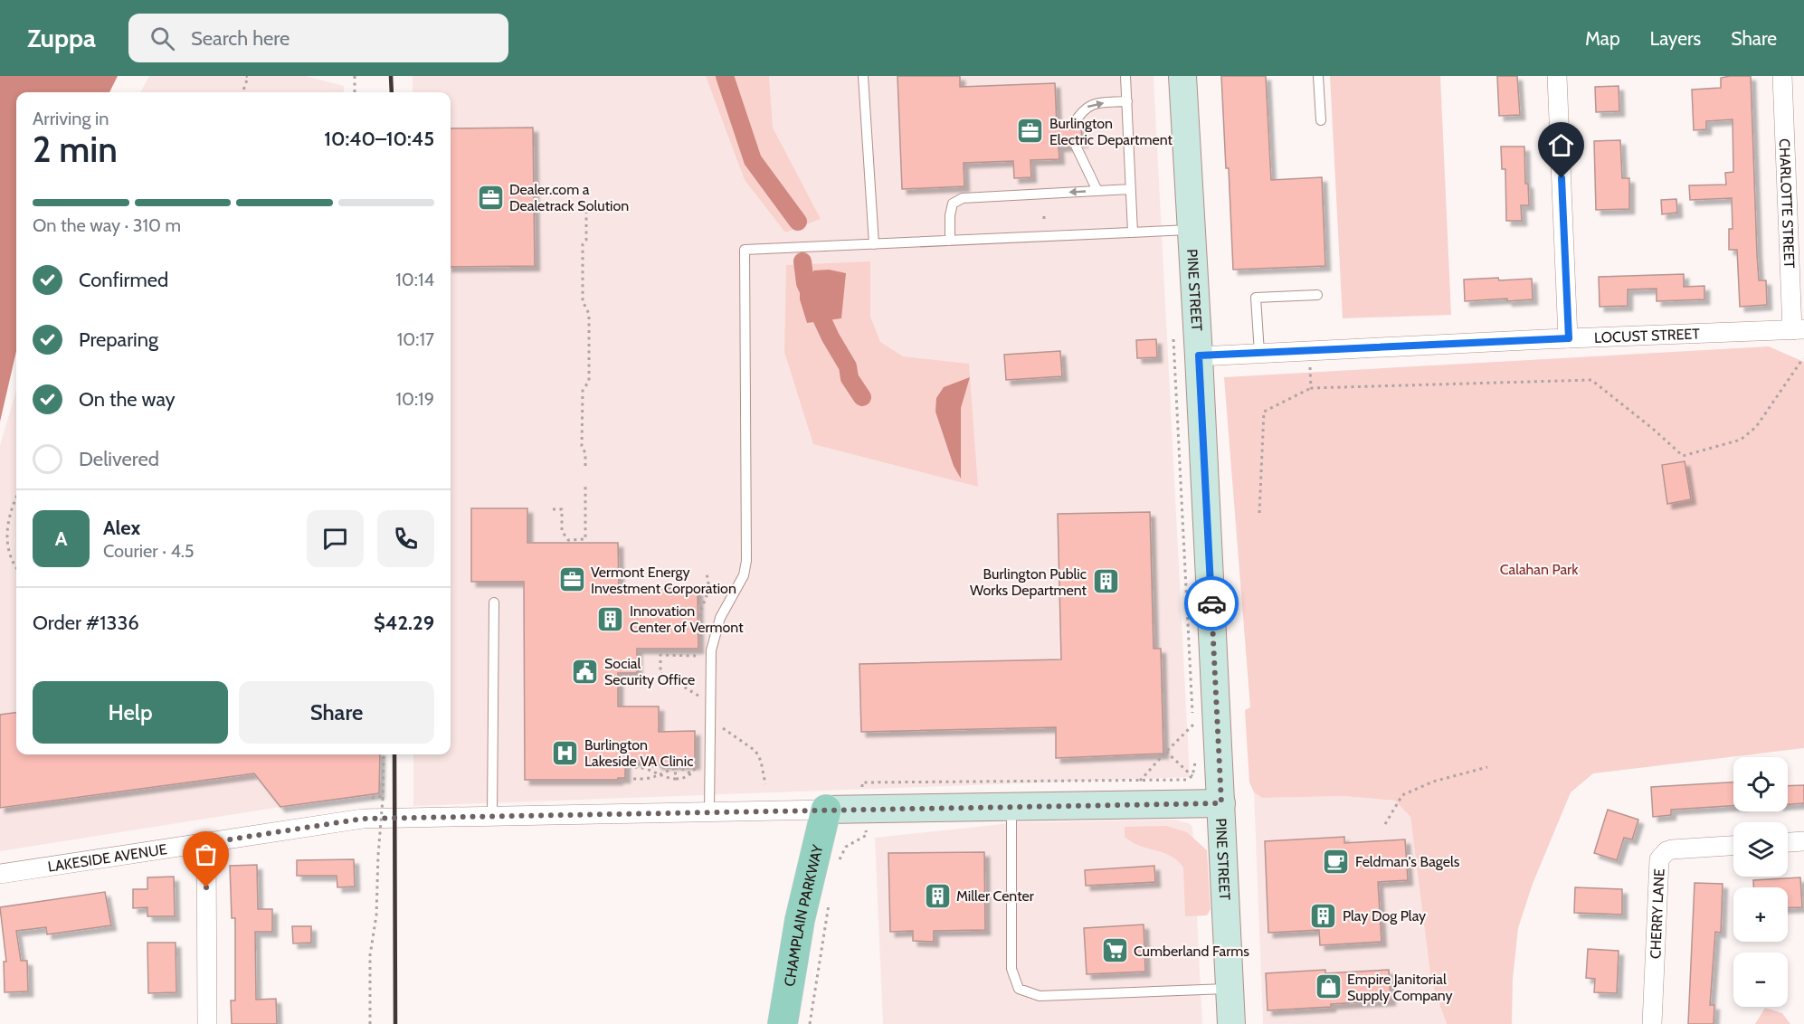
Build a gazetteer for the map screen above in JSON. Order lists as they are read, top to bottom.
{
  "streets": {
    "main road": ["PINE STREET", "LAKESIDE AVENUE", "CHAMPLAIN PARKWAY"],
    "street": ["CHARLOTTE STREET", "LOCUST STREET", "CHERRY LANE"]
  },
  "crossings": [
    ["CHARLOTTE STREET", "LOCUST STREET"],
    ["PINE STREET", "LOCUST STREET"],
    ["PINE STREET", "LAKESIDE AVENUE"],
    ["LAKESIDE AVENUE", "CHAMPLAIN PARKWAY"]
  ],
  "parks": ["Calahan Park"],
  "places": {
    "office": ["Burlington Electric Department", "Dealer.com a Dealetrack Solution", "Vermont Energy Investment Corporation"],
    "building": [
      "Burlington Public Works Department",
      "Innovation Center of Vermont",
      "Miller Center",
      "Play Dog Play"
    ],
    "public building": ["Social Security Office"],
    "hospital": ["Burlington Lakeside VA Clinic"],
    "cafe": ["Feldman's Bagels"],
    "supermarket": ["Cumberland Farms"],
    "shop": ["Empire Janitorial Supply Company"]
  },
  "page": {
    "header": "Zuppa",
    "search": "Search here",
    "nav": ["Map", "Layers", "Share"],
    "heading": ["2 min", "Arriving in", "10:40–10:45"],
    "panel": [
      "Alex",
      "Courier · 4.5",
      "Order #1336",
      "$42.29"
    ],
    "bar": "On the way · 310 m",
    "list": [
      ["Confirmed", "10:14"],
      ["Preparing", "10:17"],
      ["On the way", "10:19"],
      "Delivered"
    ],
    "round": "A",
    "buttons": ["Help", "Share"],
    "map_buttons": ["+", "−"]
  }
}
